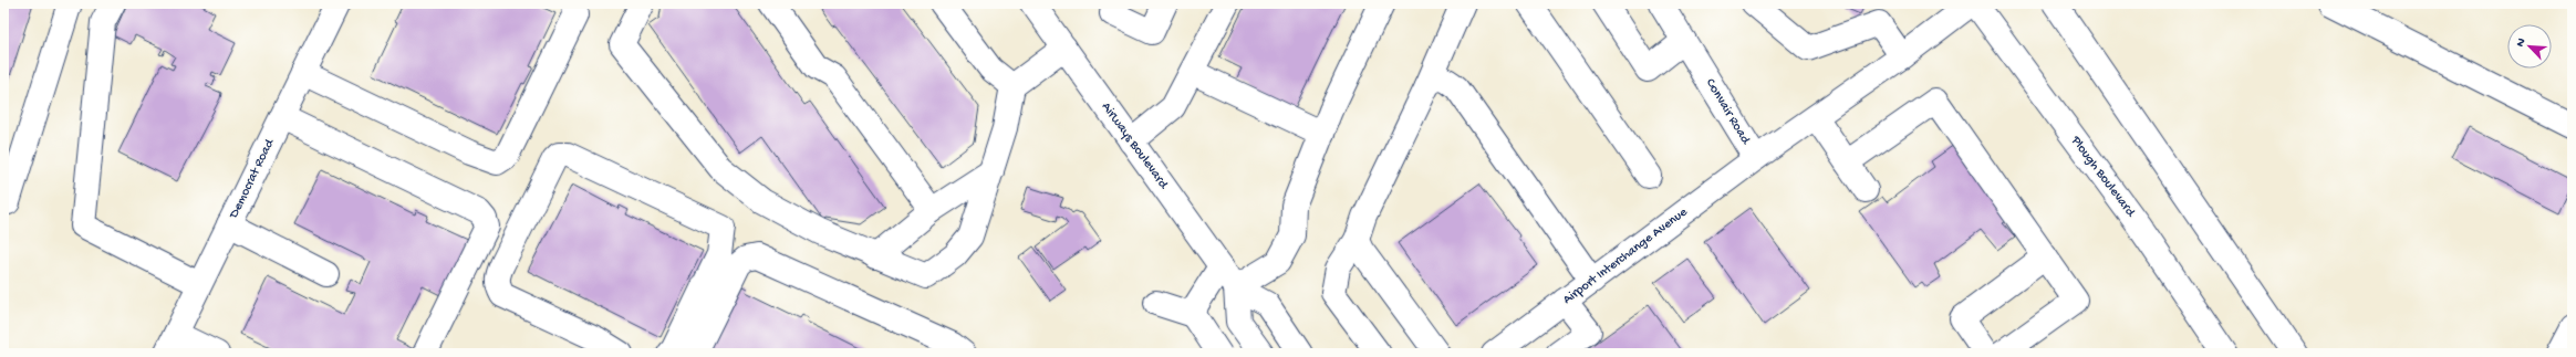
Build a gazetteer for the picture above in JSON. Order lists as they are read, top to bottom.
{
  "streets": {
    "main road": [
      "Convair Road",
      "Airways Boulevard",
      "Plough Boulevard",
      "Democrat Road",
      "Airport Interchange Avenue"
    ]
  },
  "crossings": [
    ["Convair Road", "Airport Interchange Avenue"]
  ],
  "north": "top left"
}
